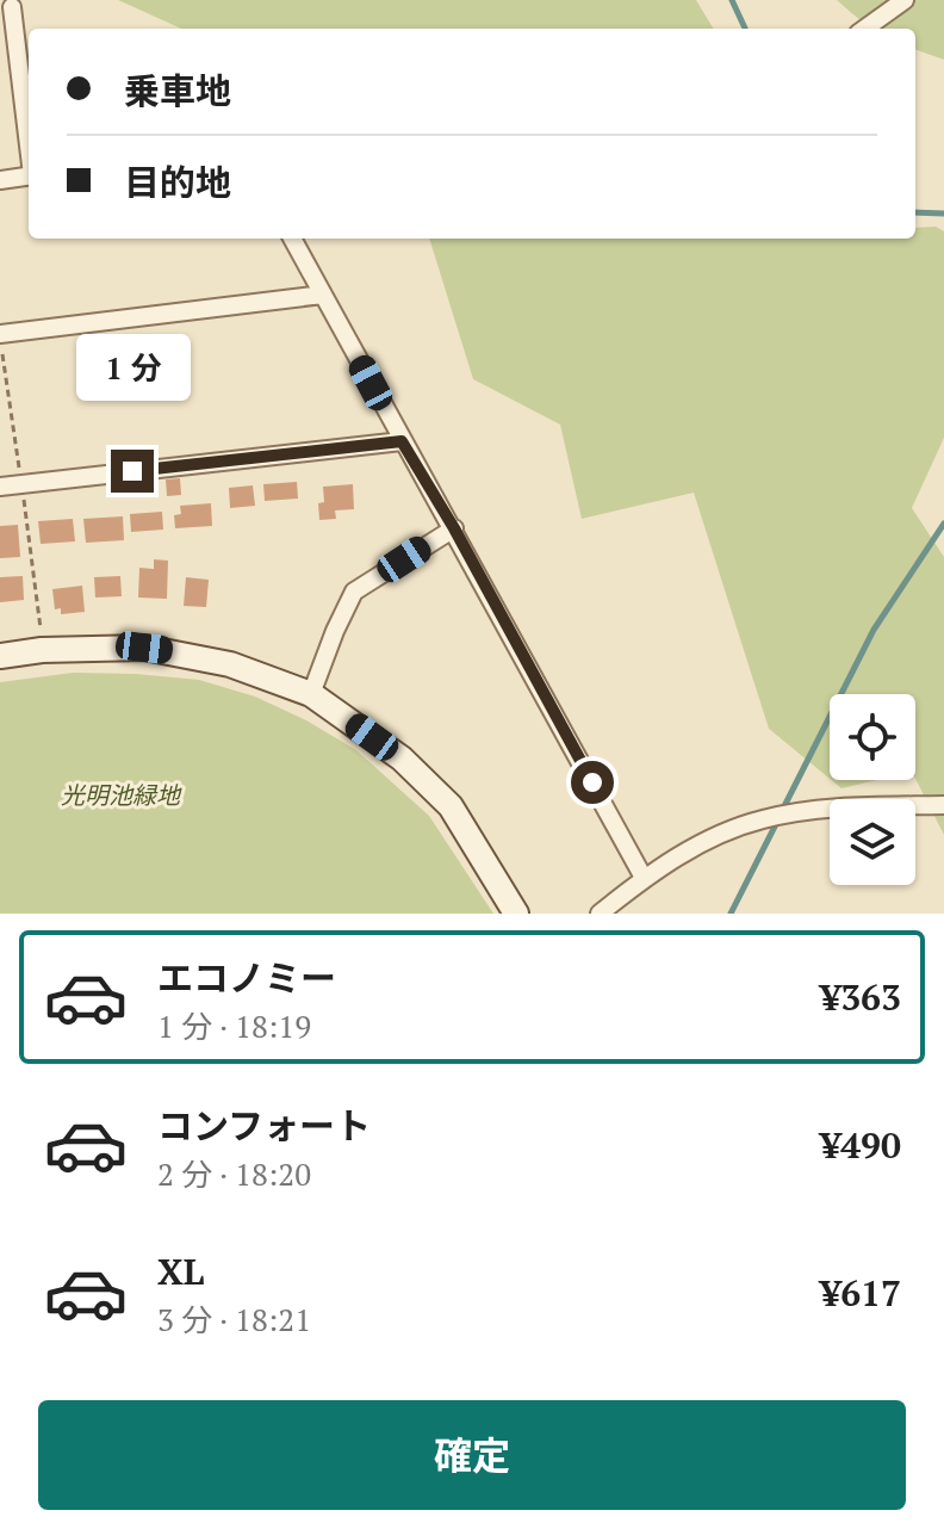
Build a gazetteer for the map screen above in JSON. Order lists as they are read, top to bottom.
{
  "parks": ["光明池緑地"],
  "page": {
    "banner": ["乗車地", "目的地"],
    "bubble": "1 分",
    "list": [
      {
        "name": "エコノミー",
        "note": "1 分 · 18:19",
        "value": "¥363"
      },
      {
        "name": "コンフォート",
        "note": "2 分 · 18:20",
        "value": "¥490"
      },
      {
        "name": "XL",
        "note": "3 分 · 18:21",
        "value": "¥617"
      }
    ],
    "buttons": "確定"
  }
}
